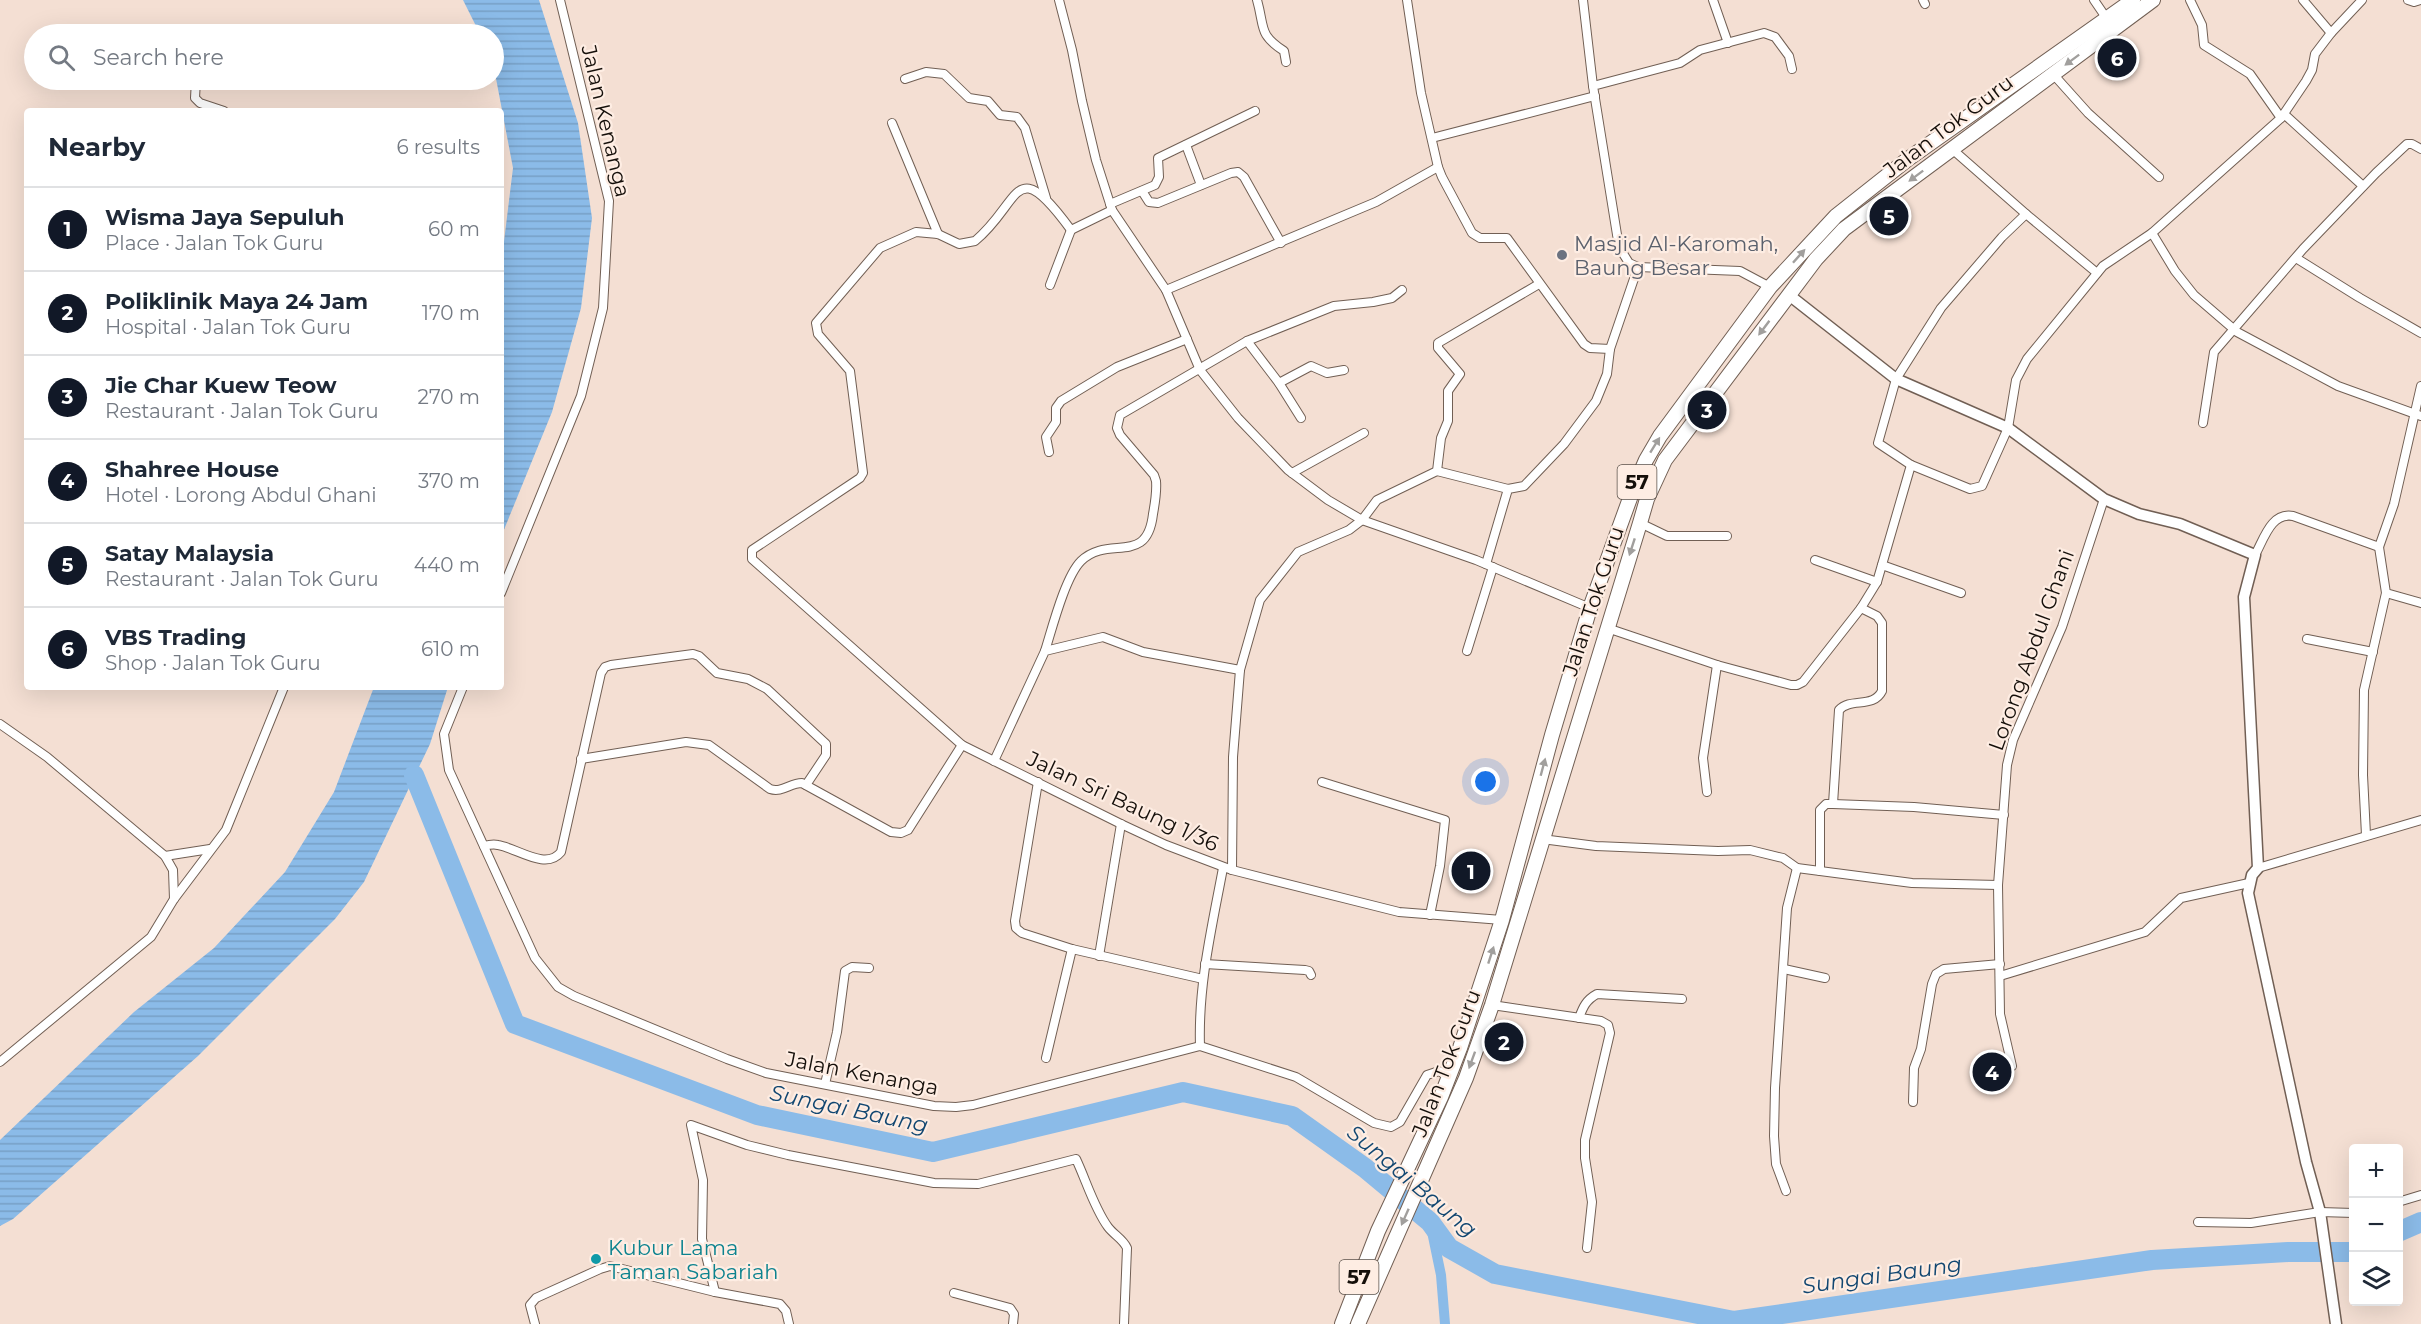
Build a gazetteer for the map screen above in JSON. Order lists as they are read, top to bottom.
{
  "streets": {
    "main road": ["Jalan Tok Guru", "57"],
    "street": ["Jalan Kenanga", "Lorong Abdul Ghani", "Jalan Sri Baung 1/36"]
  },
  "crossings": [
    ["Jalan Tok Guru", "Jalan Sri Baung 1/36"]
  ],
  "water": ["Sungai Baung"],
  "places": ["Masjid Al-Karomah, Baung Besar", "Kubur Lama Taman Sabariah"],
  "page": {
    "search": "Search here",
    "pins": [
      "6",
      "5",
      "3",
      "1",
      "2",
      "4"
    ],
    "heading": ["Nearby", "6 results"],
    "list": [
      {
        "mark": "1",
        "name": "Wisma Jaya Sepuluh",
        "note": "Place · Jalan Tok Guru",
        "value": "60 m"
      },
      {
        "mark": "2",
        "name": "Poliklinik Maya 24 Jam",
        "note": "Hospital · Jalan Tok Guru",
        "value": "170 m"
      },
      {
        "mark": "3",
        "name": "Jie Char Kuew Teow",
        "note": "Restaurant · Jalan Tok Guru",
        "value": "270 m"
      },
      {
        "mark": "4",
        "name": "Shahree House",
        "note": "Hotel · Lorong Abdul Ghani",
        "value": "370 m"
      },
      {
        "mark": "5",
        "name": "Satay Malaysia",
        "note": "Restaurant · Jalan Tok Guru",
        "value": "440 m"
      },
      {
        "mark": "6",
        "name": "VBS Trading",
        "note": "Shop · Jalan Tok Guru",
        "value": "610 m"
      }
    ],
    "map_buttons": ["+", "−"]
  }
}
